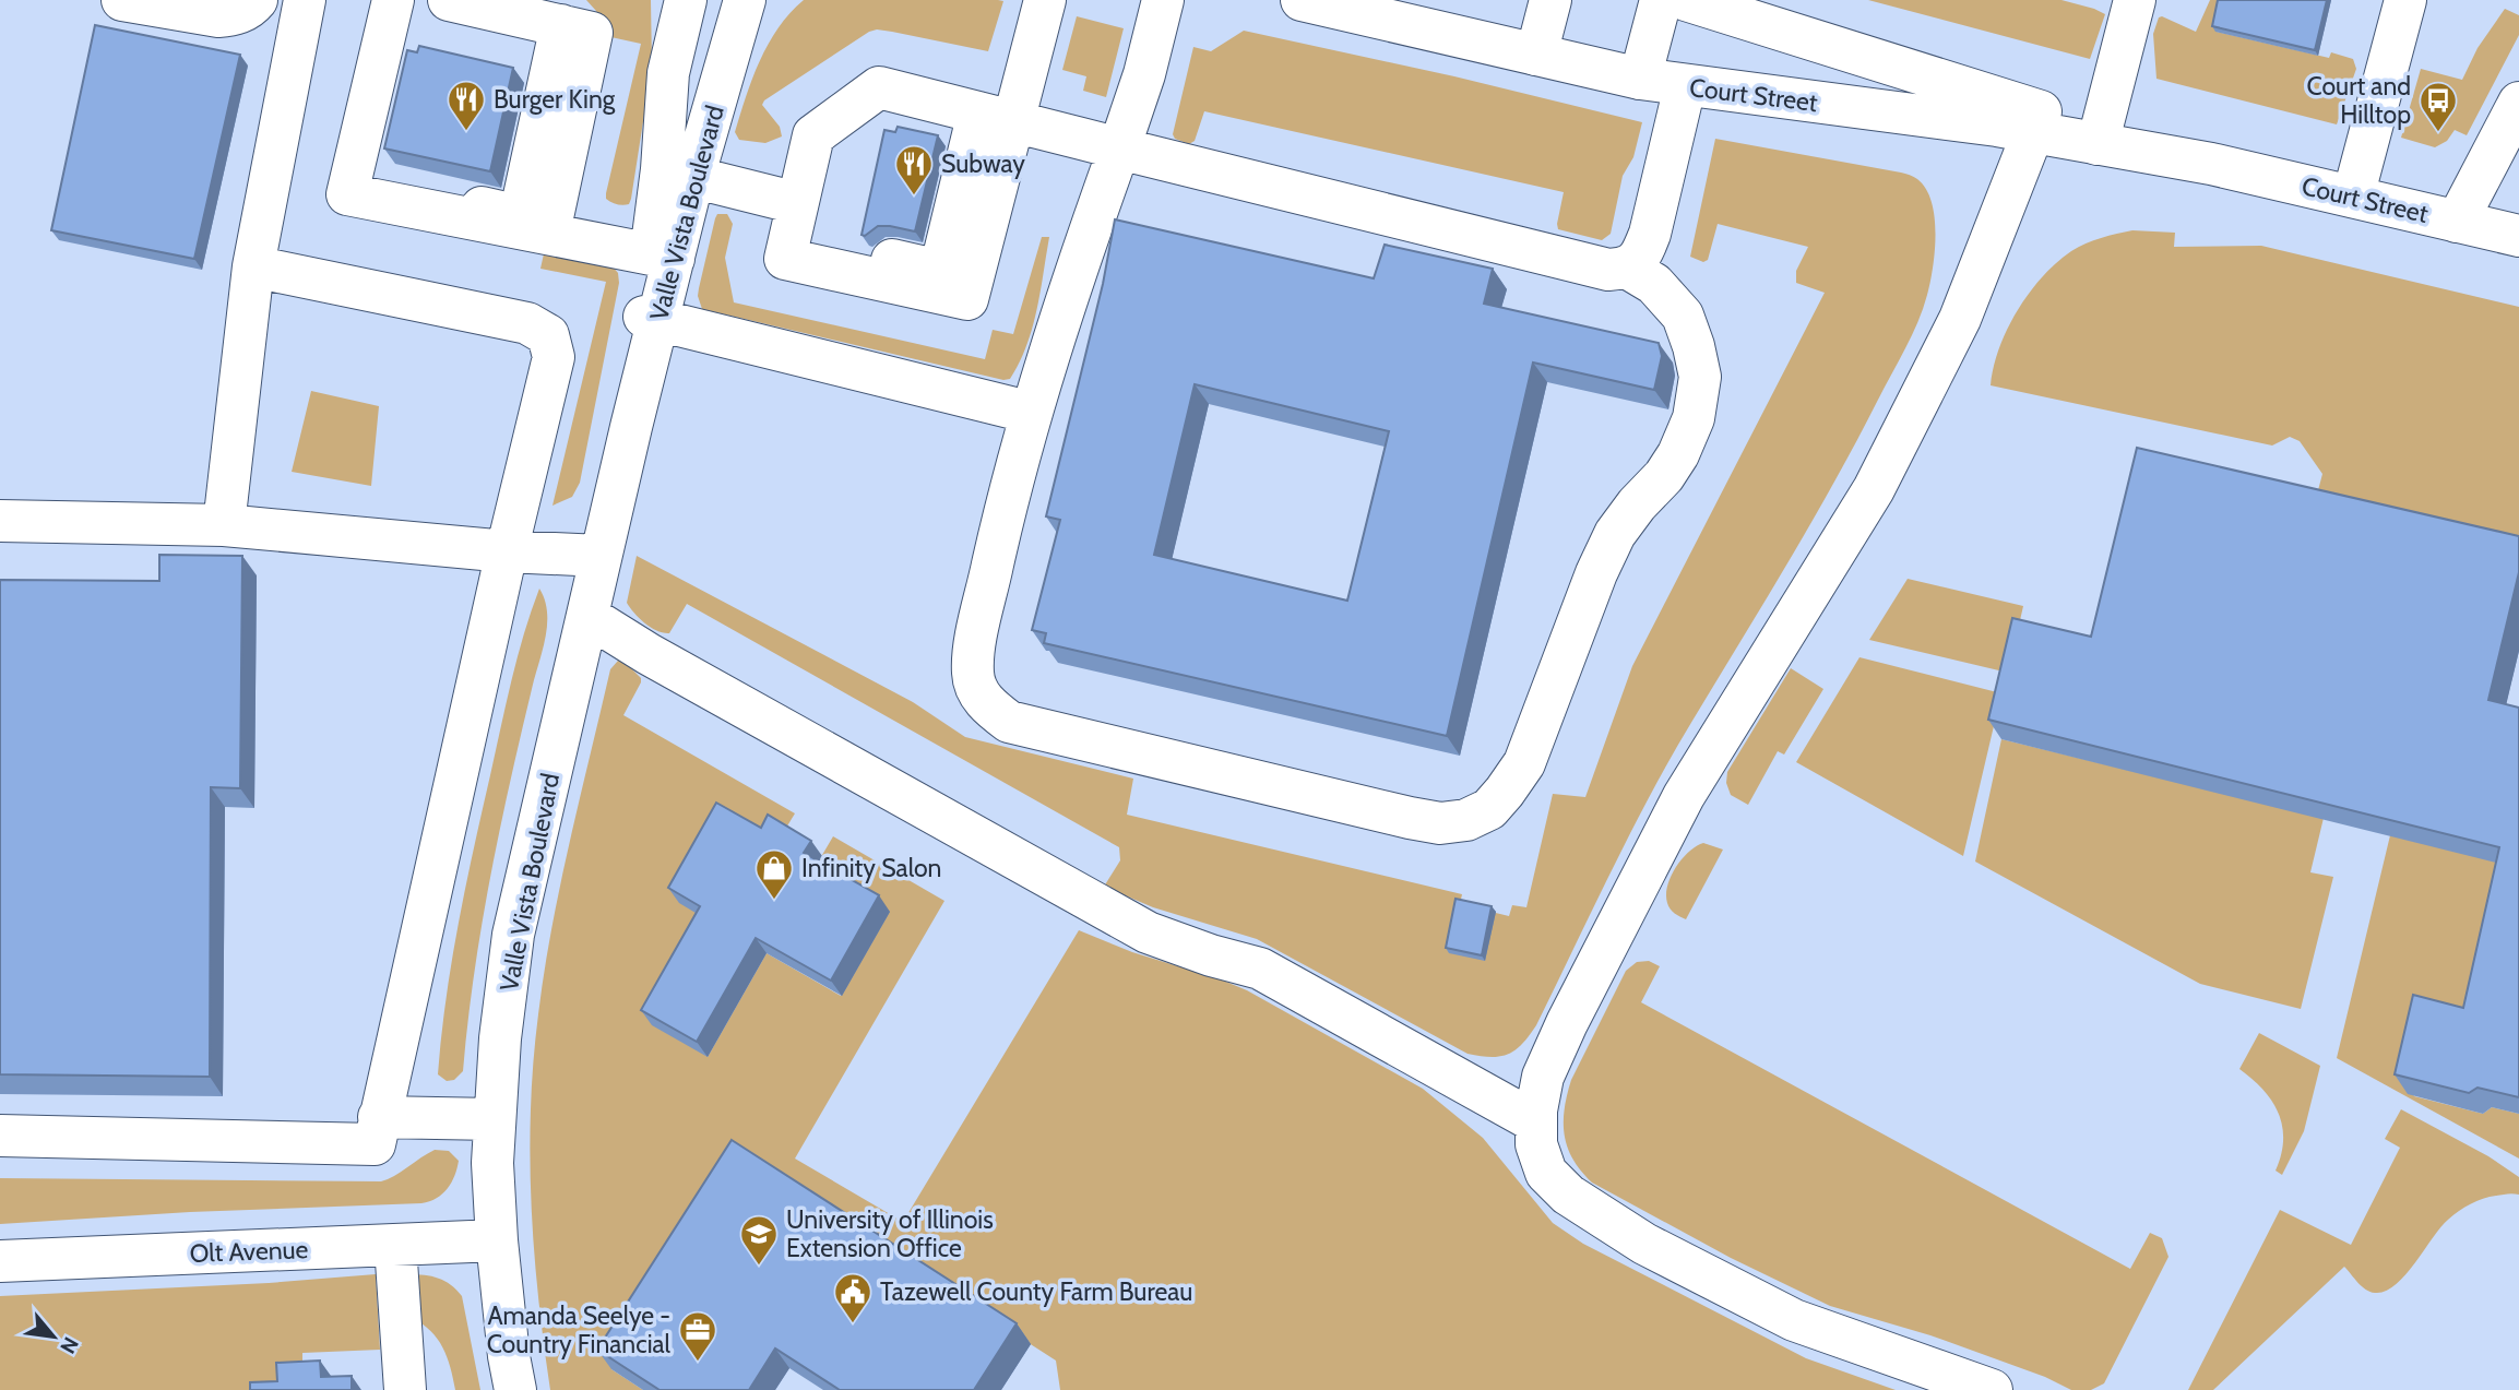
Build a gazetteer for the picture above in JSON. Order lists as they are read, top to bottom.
{
  "streets": {
    "street": ["Court Street", "Valle Vista Boulevard", "Olt Avenue"]
  },
  "crossings": [
    ["Valle Vista Boulevard", "Olt Avenue"]
  ],
  "places": {
    "restaurant": ["Burger King", "Subway"],
    "bus stop": ["Court and Hilltop"],
    "shop": ["Infinity Salon"],
    "school or university": ["University of Illinois Extension Office"],
    "public building": ["Tazewell County Farm Bureau"],
    "office": ["Amanda Seelye - Country Financial"]
  },
  "north": "bottom right"
}
